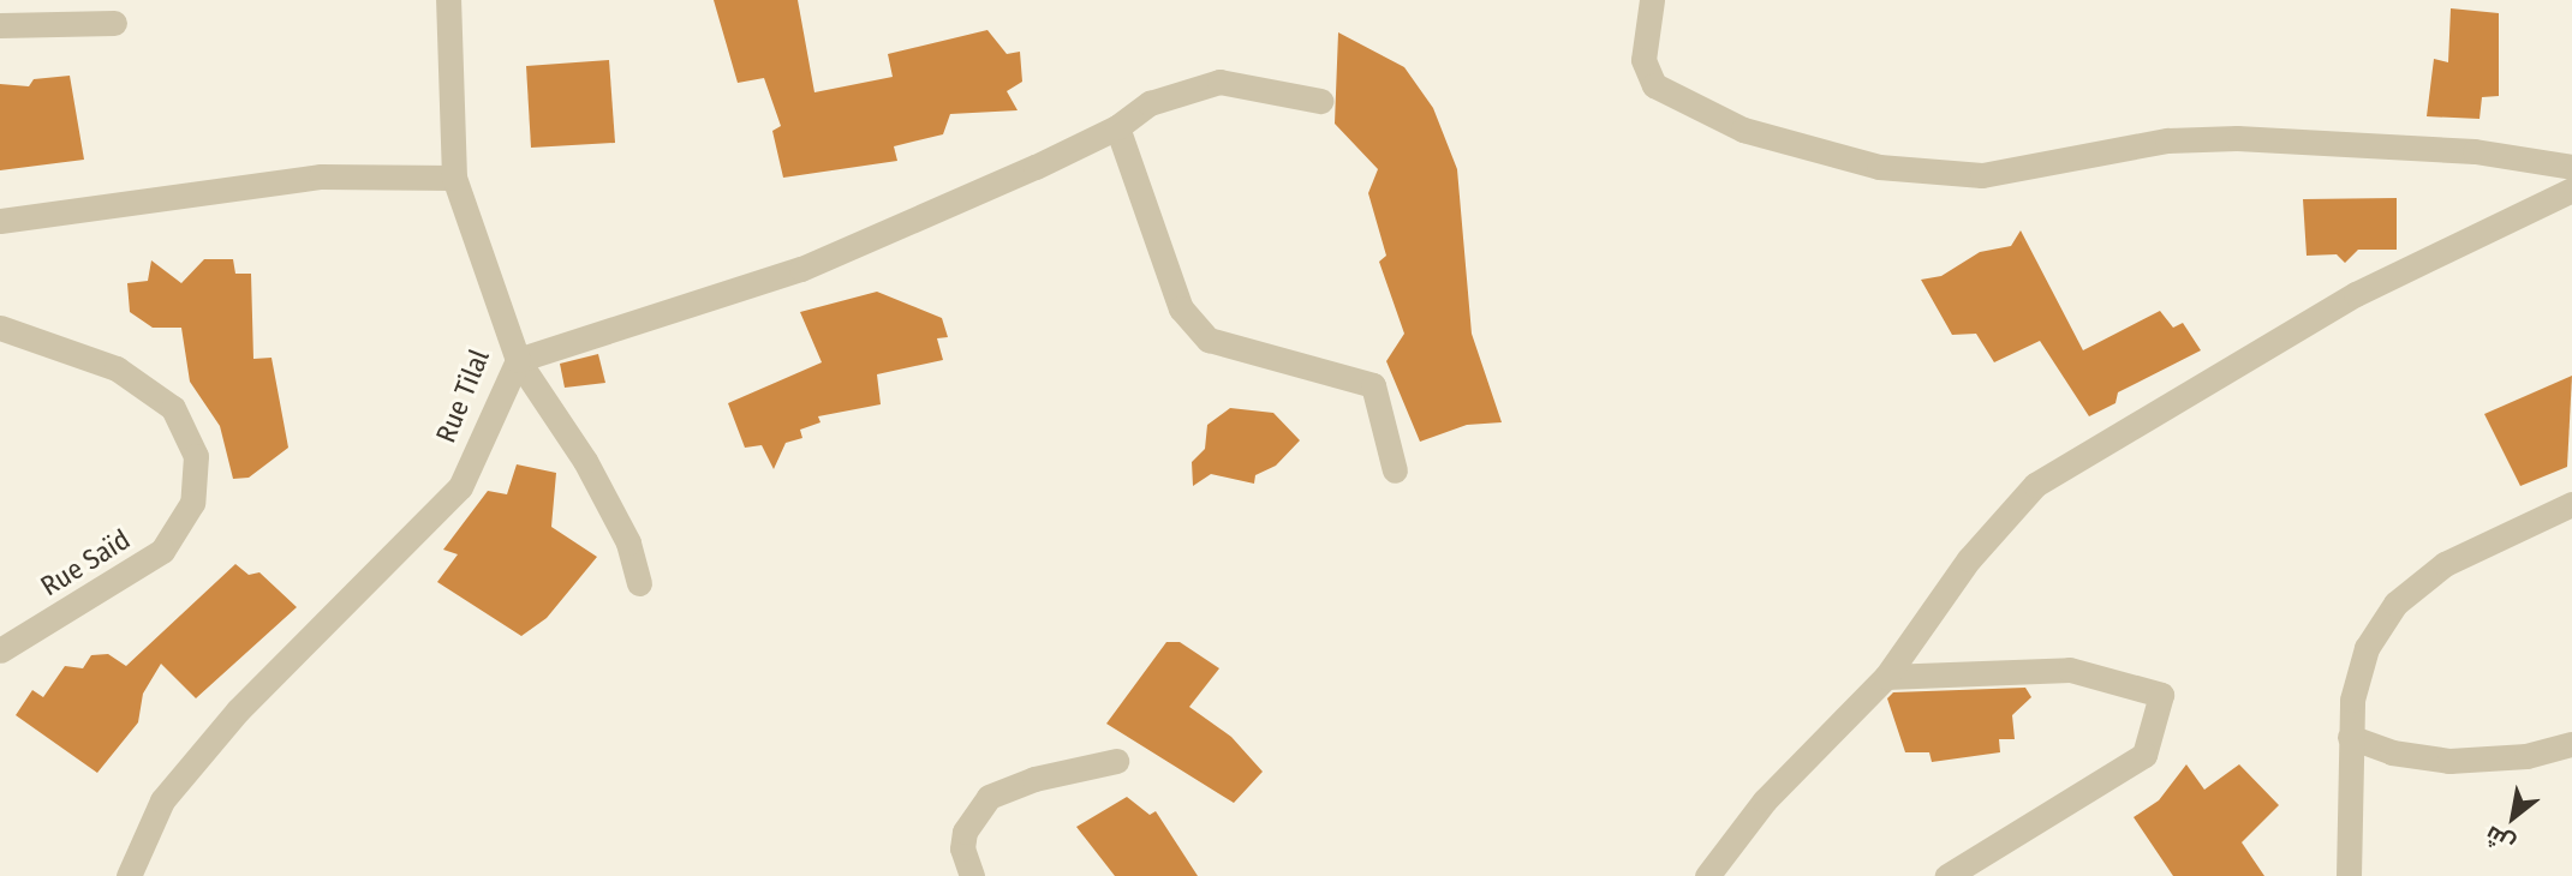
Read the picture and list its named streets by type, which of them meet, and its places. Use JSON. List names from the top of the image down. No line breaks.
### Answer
{"streets":{"street":["Rue Tilal","Rue Saïd"]},"north":"bottom left"}
